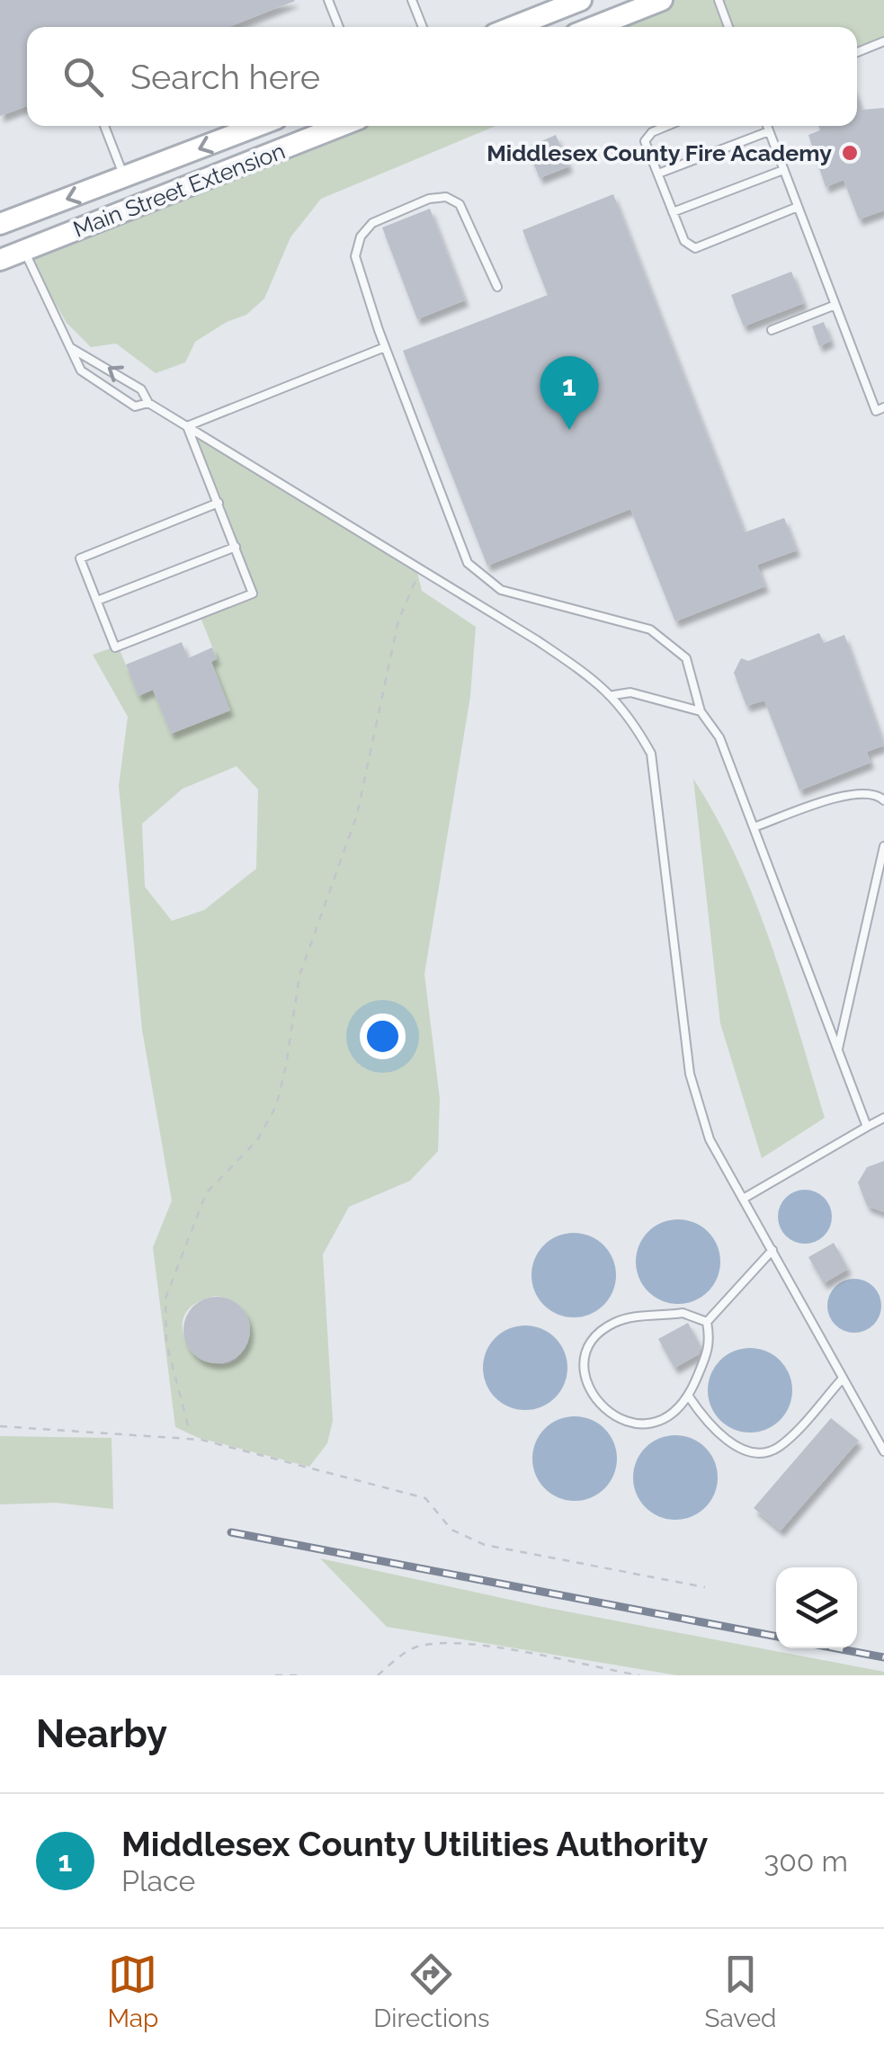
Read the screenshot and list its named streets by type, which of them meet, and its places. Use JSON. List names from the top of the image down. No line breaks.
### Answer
{"streets":{"main road":["Main Street Extension"]},"places":["Middlesex County Fire Academy"],"page":{"search":"Search here","pins":"1","heading":"Nearby","list":[{"mark":"1","name":"Middlesex County Utilities Authority","note":"Place","value":"300 m"}],"nav":["Map","Directions","Saved"]}}
